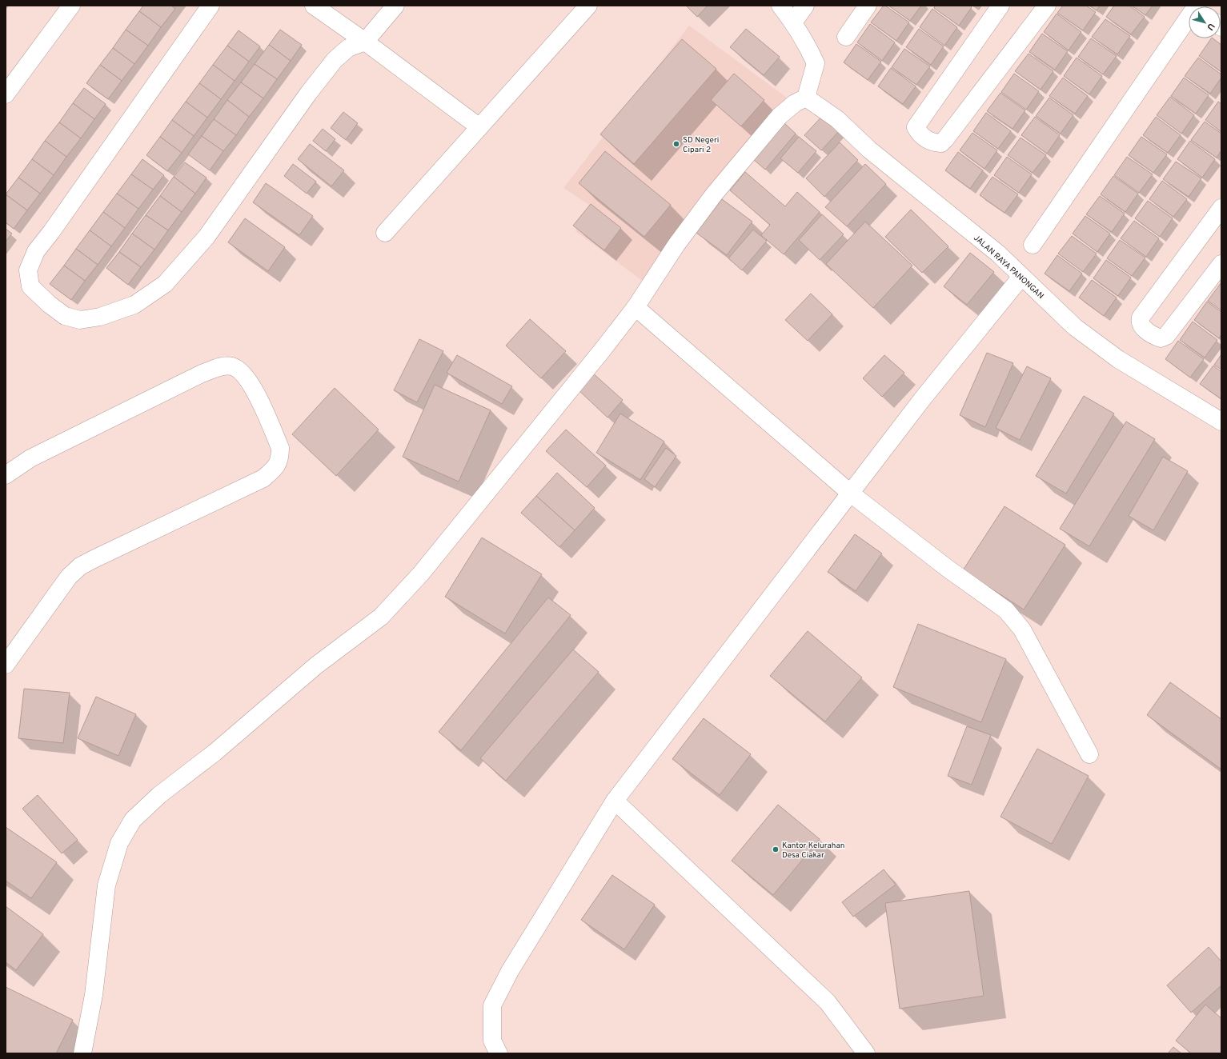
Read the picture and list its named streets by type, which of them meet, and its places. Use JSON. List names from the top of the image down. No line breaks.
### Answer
{"streets":{"street":["JALAN RAYA PANONGAN"]},"places":["SD Negeri Cipari 2","Kantor Kelurahan Desa Ciakar"],"north":"bottom right"}
